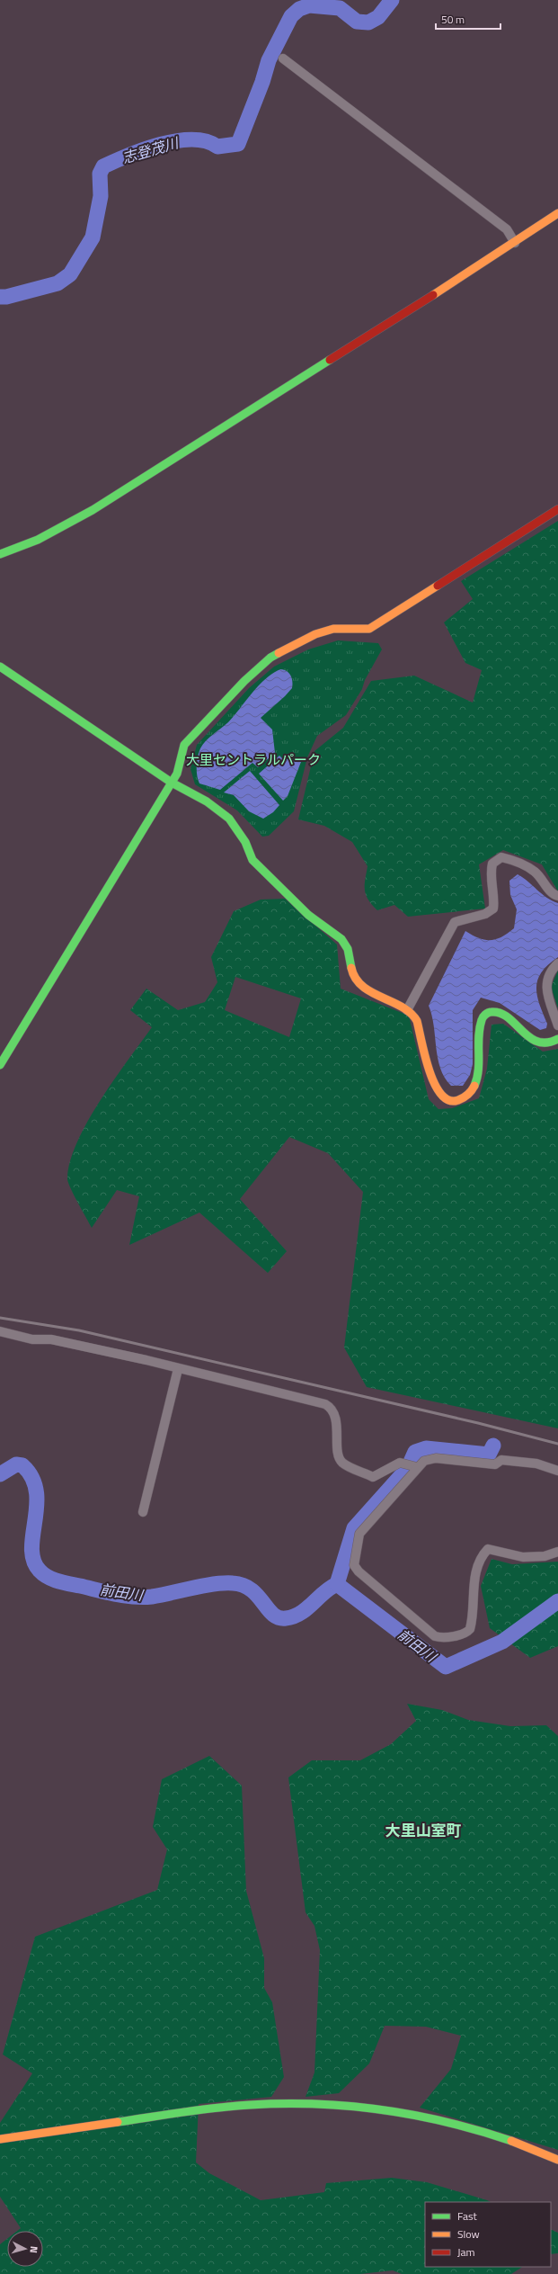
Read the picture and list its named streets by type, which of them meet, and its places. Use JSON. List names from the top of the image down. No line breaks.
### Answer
{"districts":["大里山室町"],"water":["志登茂川","前田川"],"parks":["大里セントラルパーク"],"legend":["Fast","Slow","Jam"],"scale_bar":"50 m","north":"right"}
